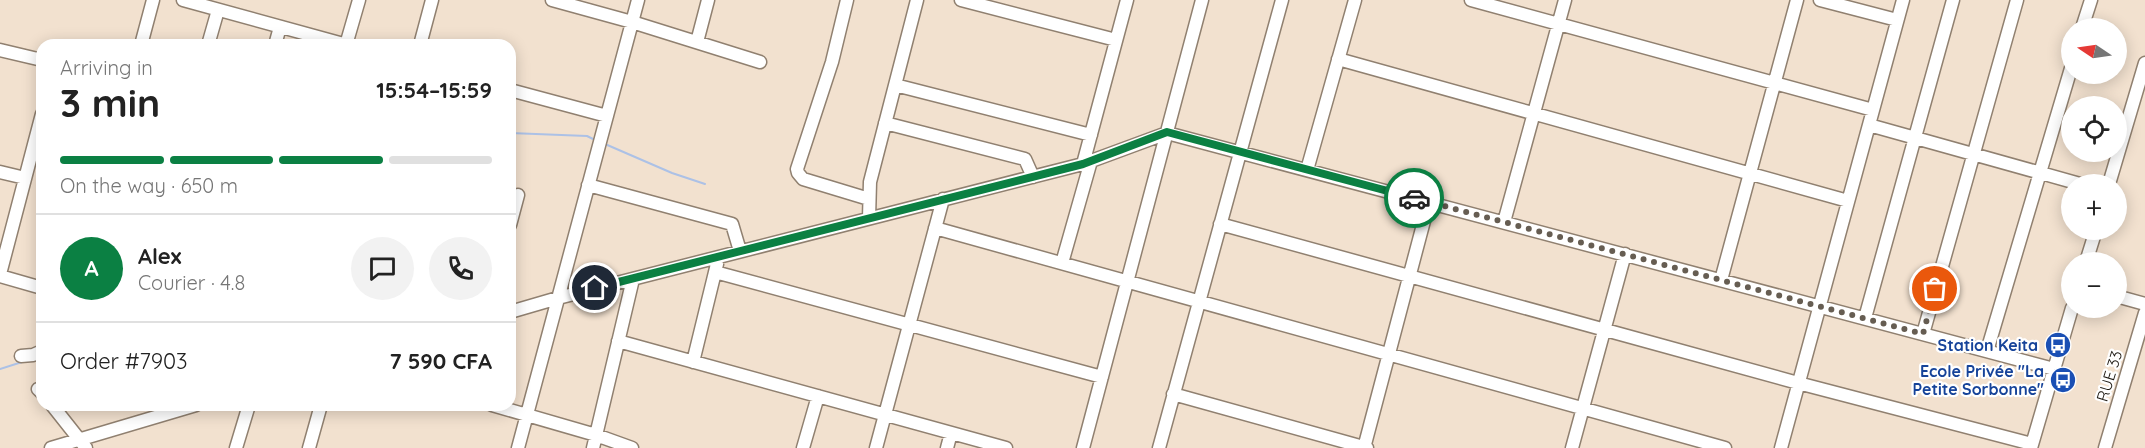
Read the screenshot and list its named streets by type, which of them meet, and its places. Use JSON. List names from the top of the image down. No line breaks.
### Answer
{"streets":{"street":["RUE 33"]},"places":{"bus stop":["Station Keita","Ecole Privée \"La Petite Sorbonne\""]},"north":"left","page":{"map_buttons":["+","−"],"heading":["3 min","Arriving in","15:54–15:59"],"panel":["Alex","Courier · 4.8","Order #7903","7 590 CFA"],"bar":"On the way · 650 m","round":"A"}}
